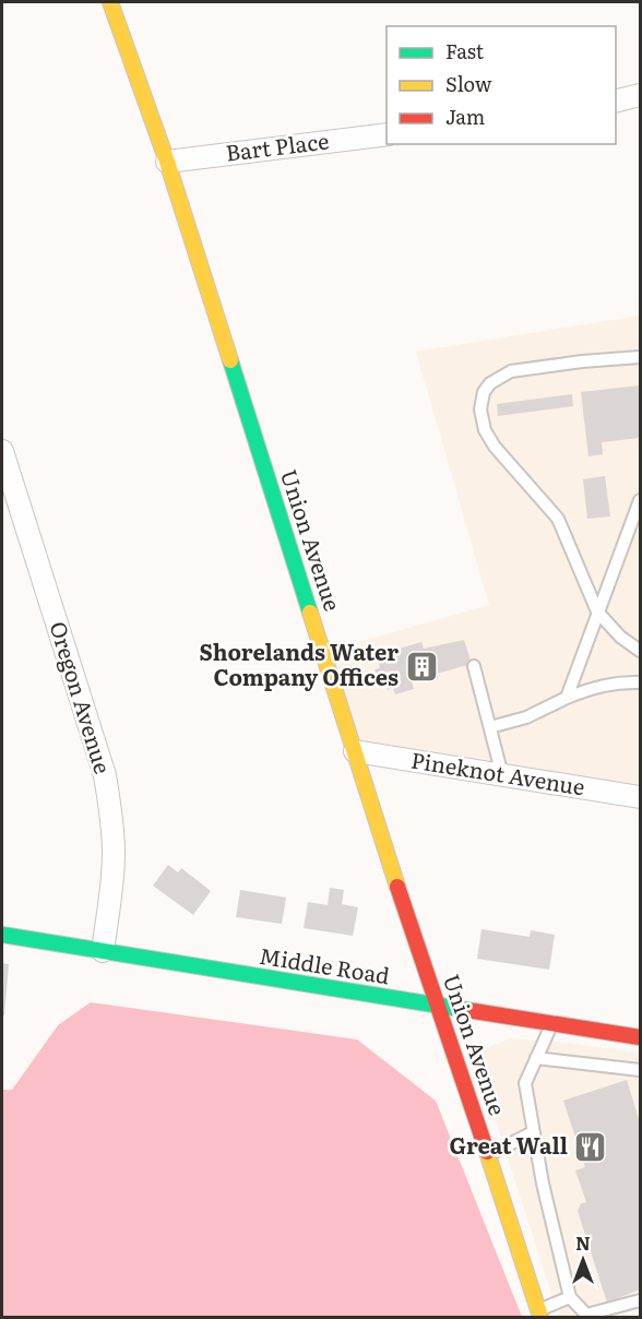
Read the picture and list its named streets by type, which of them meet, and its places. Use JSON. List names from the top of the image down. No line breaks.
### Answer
{"streets":{"street":["Bart Place","Union Avenue","Oregon Avenue","Pineknot Avenue","Middle Road"]},"crossings":[["Bart Place","Union Avenue"],["Union Avenue","Pineknot Avenue"],["Union Avenue","Middle Road"],["Oregon Avenue","Middle Road"]],"places":{"building":["Shorelands Water Company Offices"],"restaurant":["Great Wall"]},"legend":["Fast","Slow","Jam"],"north":"top"}
